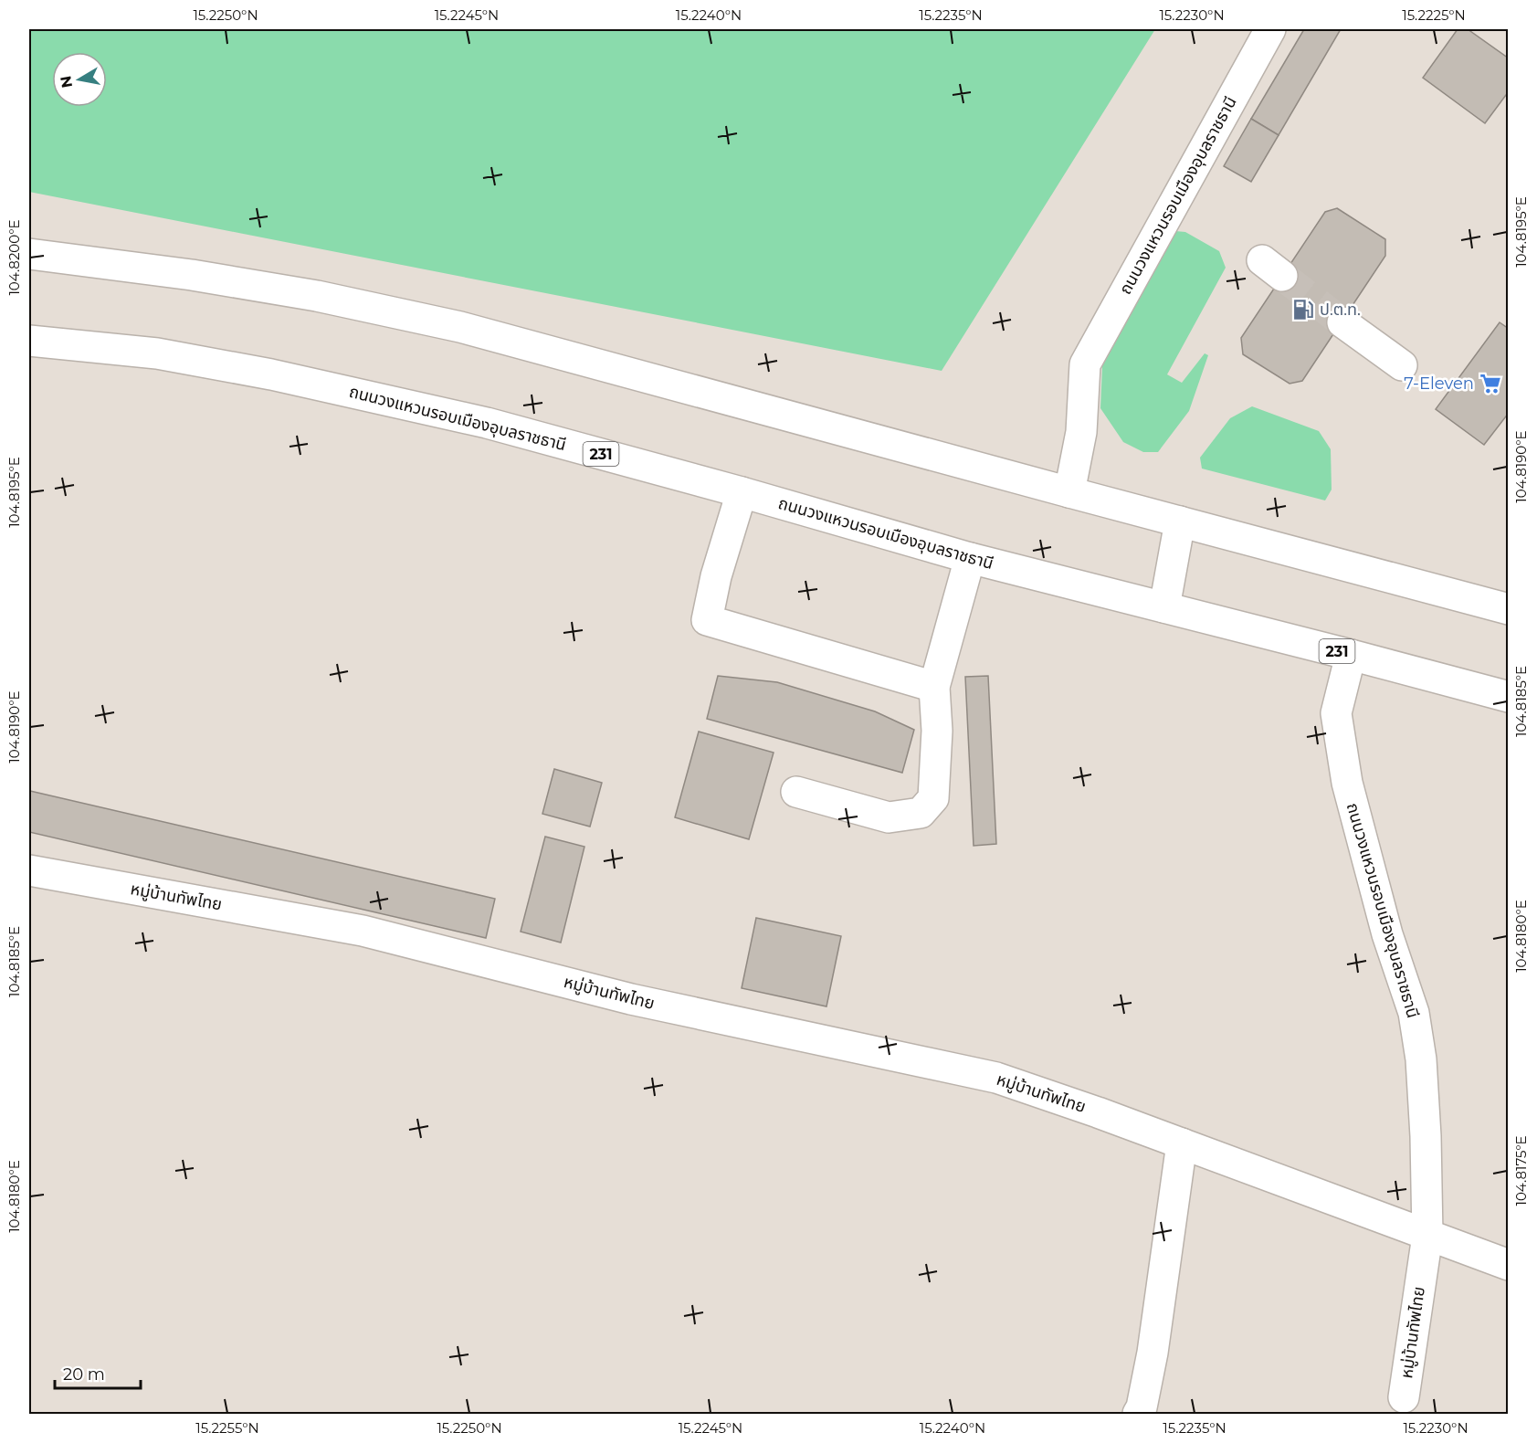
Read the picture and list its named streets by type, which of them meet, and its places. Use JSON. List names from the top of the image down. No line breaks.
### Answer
{"streets":{"main road":["ถนนวงแหวนรอบเมืองอุบลราชธานี","231","หมู่บ้านทัพไทย"]},"crossings":[["ถนนวงแหวนรอบเมืองอุบลราชธานี","หมู่บ้านทัพไทย"]],"places":{"fuel station":["ป.ต.ท."],"supermarket":["7-Eleven"]},"scale_bar":"20 m","north":"left","coordinates":["15.2250°N","15.2245°N","15.2240°N","15.2235°N","15.2230°N","15.2225°N","104.8195°E","104.8200°E","104.8190°E","104.8185°E","104.8180°E","104.8175°E","15.2255°N"]}
